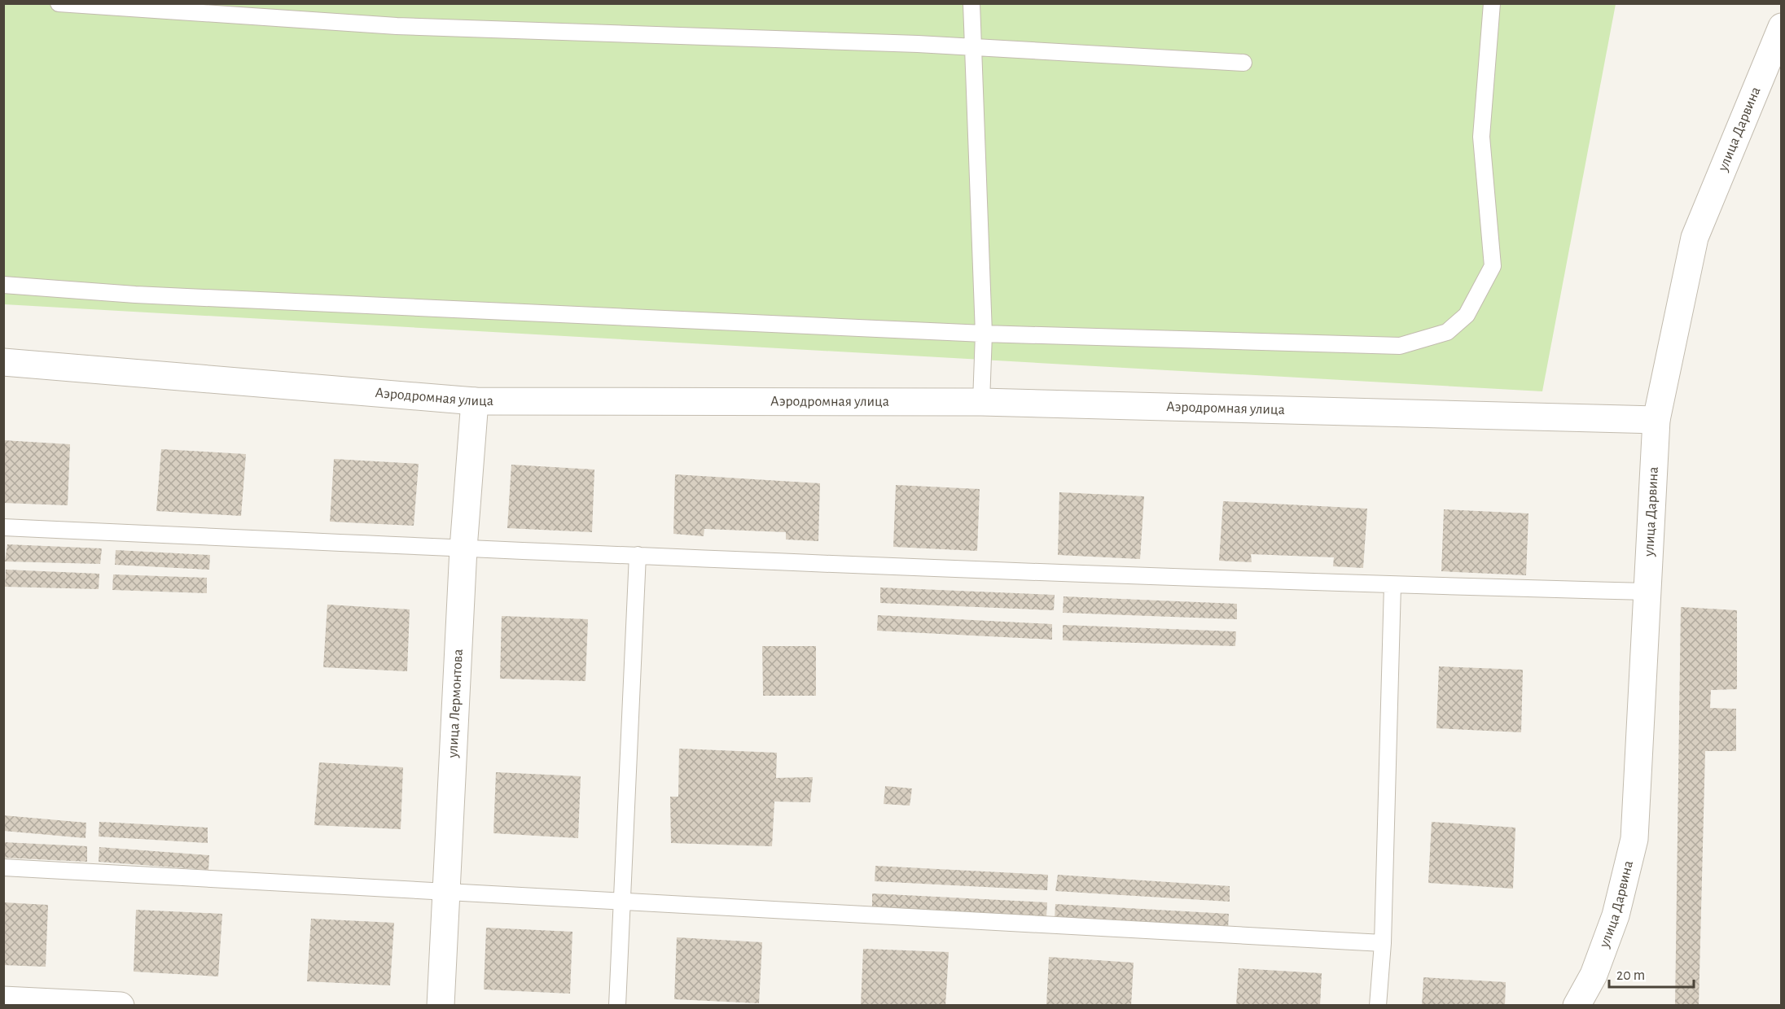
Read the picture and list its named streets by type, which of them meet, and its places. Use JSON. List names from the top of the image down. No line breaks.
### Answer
{"streets":{"street":["улица Дарвина","Аэродромная улица","улица Лермонтова"]},"crossings":[["улица Дарвина","Аэродромная улица"],["Аэродромная улица","улица Лермонтова"]],"scale_bar":"20 m"}
